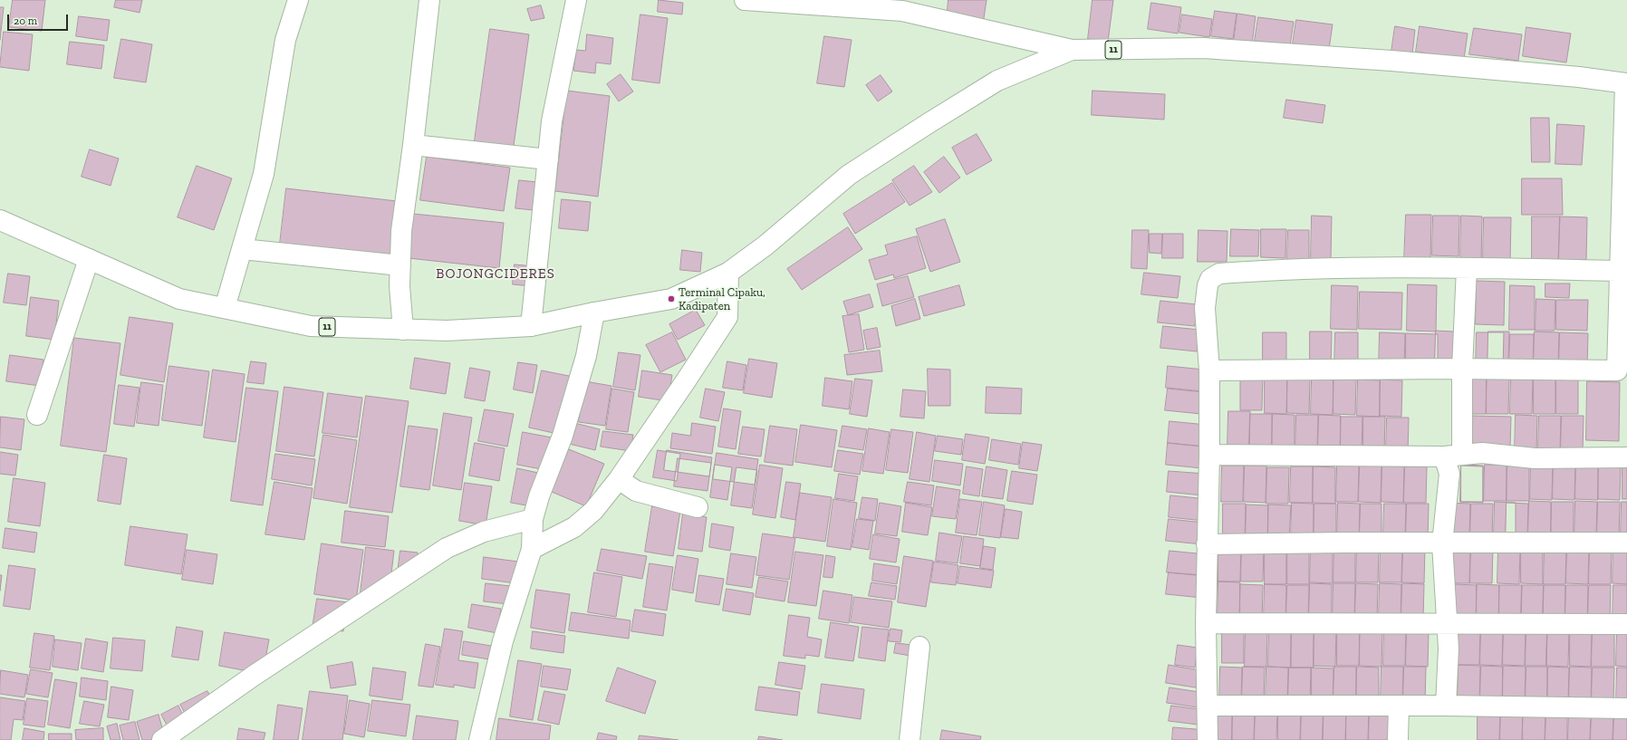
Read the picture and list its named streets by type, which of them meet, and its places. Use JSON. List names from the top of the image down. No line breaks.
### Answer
{"streets":{"main road":["11"]},"districts":["BOJONGCIDERES"],"places":["Terminal Cipaku, Kadipaten"],"scale_bar":"20 m"}
